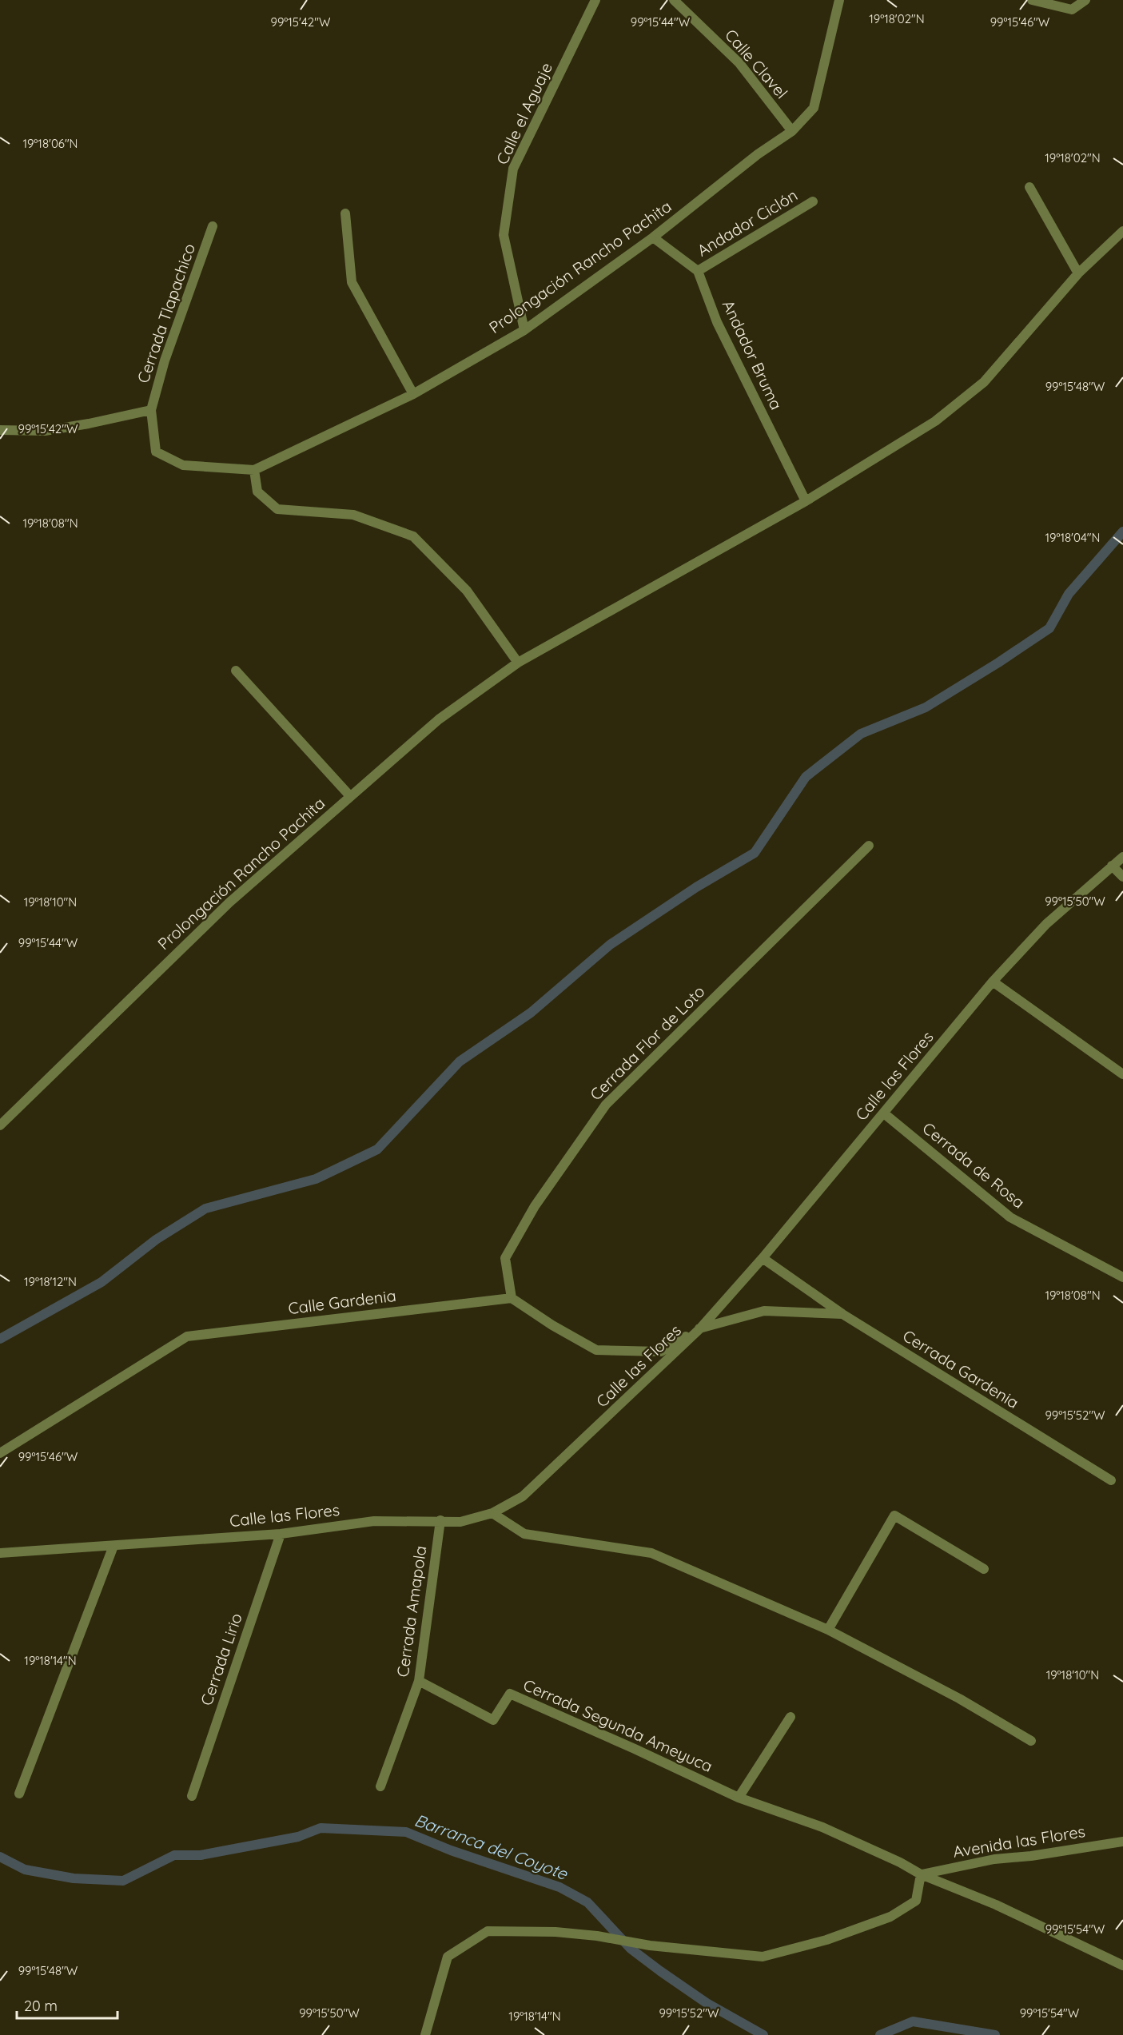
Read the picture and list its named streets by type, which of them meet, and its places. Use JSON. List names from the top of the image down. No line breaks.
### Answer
{"streets":{"street":["Calle Clavel","Calle el Aguaje","Andador Ciclón","Prolongación Rancho Pachita","Cerrada Tlapachico","Andador Bruma","Cerrada Flor de Loto","Calle las Flores","Cerrada de Rosa","Calle Gardenia","Cerrada Gardenia","Cerrada Amapola","Cerrada Lirio","Cerrada Segunda Ameyuca","Avenida las Flores"]},"crossings":[["Calle Clavel","Prolongación Rancho Pachita"],["Calle el Aguaje","Prolongación Rancho Pachita"],["Andador Ciclón","Andador Bruma"],["Prolongación Rancho Pachita","Andador Bruma"],["Cerrada Flor de Loto","Calle Gardenia"],["Calle las Flores","Cerrada de Rosa"],["Calle las Flores","Cerrada Gardenia"],["Calle las Flores","Cerrada Amapola"],["Calle las Flores","Cerrada Lirio"],["Cerrada Amapola","Cerrada Segunda Ameyuca"],["Cerrada Segunda Ameyuca","Avenida las Flores"]],"water":["Barranca del Coyote"],"scale_bar":"20 m","coordinates":["19°18'02\"N","99°15'42\"W","99°15'44\"W","99°15'46\"W","19°18'06\"N","99°15'48\"W","19°18'08\"N","19°18'04\"N","99°15'50\"W","19°18'10\"N","19°18'12\"N","99°15'52\"W","19°18'14\"N","99°15'54\"W"]}
